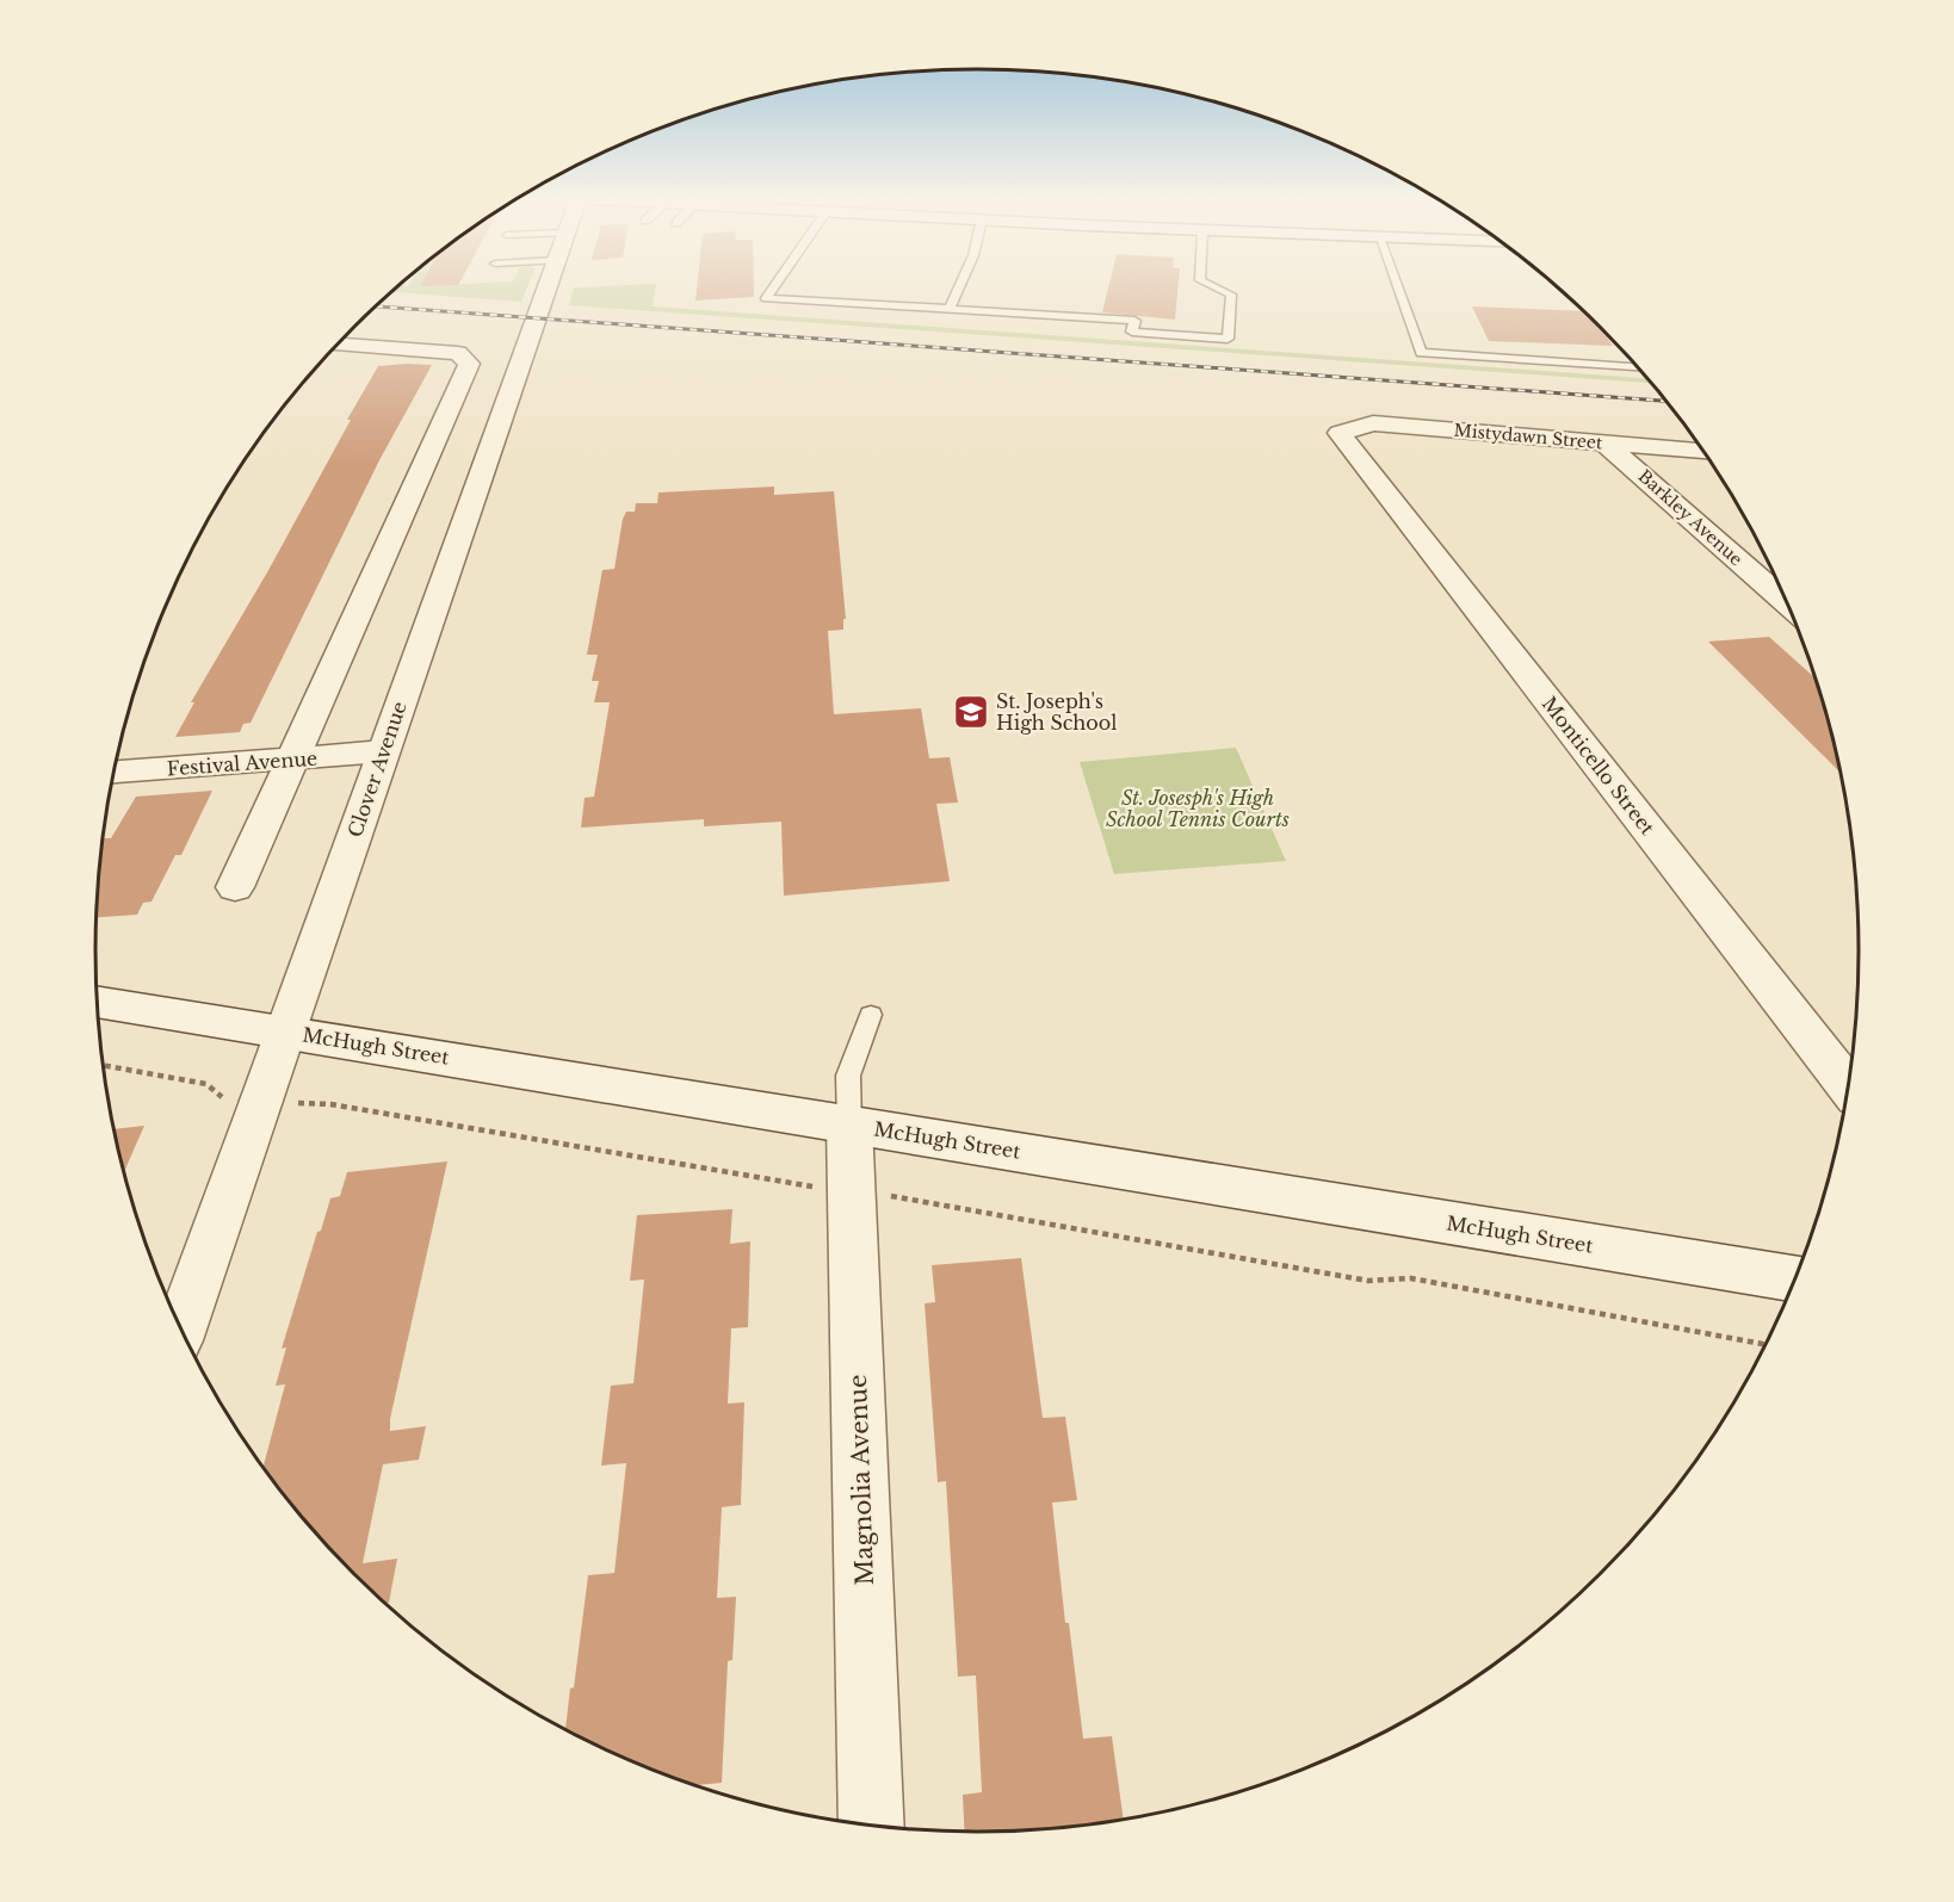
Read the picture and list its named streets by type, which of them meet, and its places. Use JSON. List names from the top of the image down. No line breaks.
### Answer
{"streets":{"street":["Mistydawn Street","Barkley Avenue","Festival Avenue","Monticello Street","Clover Avenue","McHugh Street","Magnolia Avenue"]},"crossings":[["Mistydawn Street","Barkley Avenue"],["Mistydawn Street","Monticello Street"],["Festival Avenue","Clover Avenue"],["Clover Avenue","McHugh Street"],["McHugh Street","Magnolia Avenue"]],"parks":["St. Josesph's High School Tennis Courts"],"places":{"school or university":["St. Joseph's High School"]}}
